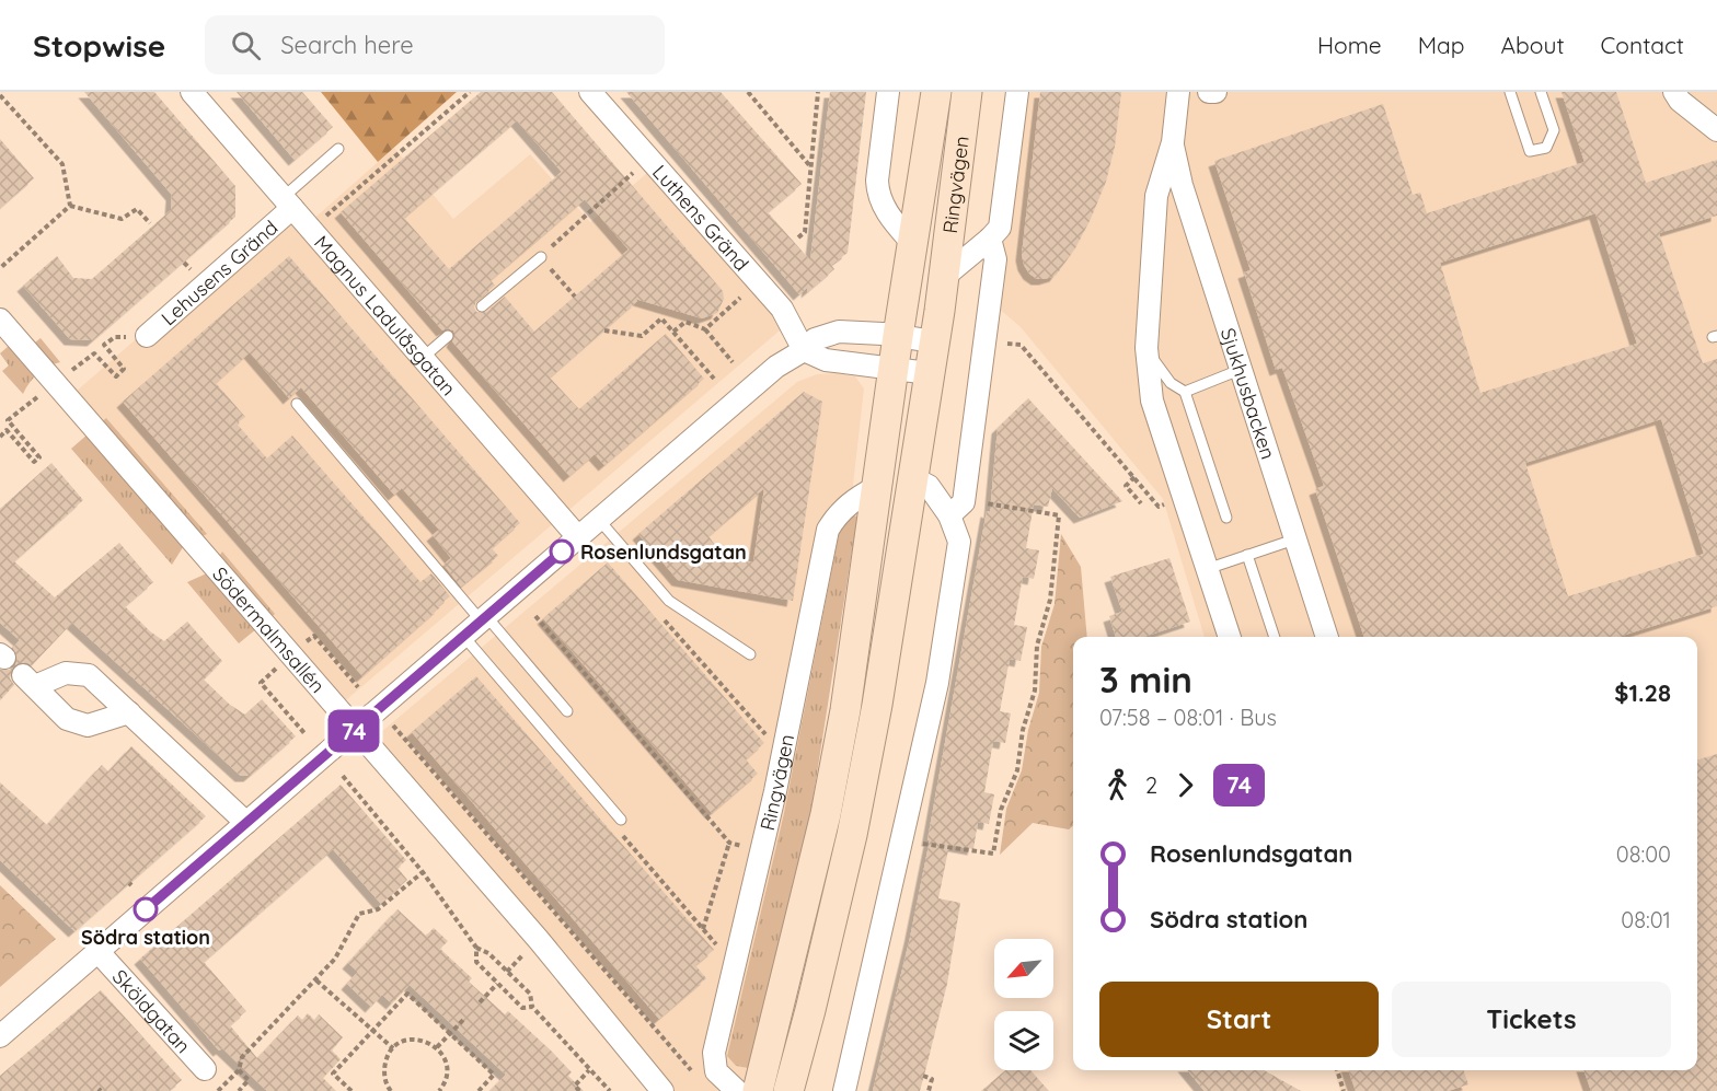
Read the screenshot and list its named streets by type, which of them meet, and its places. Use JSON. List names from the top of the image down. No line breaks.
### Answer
{"streets":{"main road":["Ringvägen"],"street":["Luthens Gränd","Lehusens Gränd","Magnus Ladulåsgatan","Sjukhusbacken","Södermalmsallén","Sköldgatan"]},"crossings":[["Lehusens Gränd","Magnus Ladulåsgatan"]],"places":["Rosenlundsgatan","Södra station"],"lines":["bus line 74"],"north":"bottom left","page":{"header":"Stopwise","search":"Search here","nav":["Home","Map","About","Contact"],"on_map":"74","heading":["3 min","07:58 – 08:01 · Bus","$1.28"],"legs":["2","74"],"list":[{"name":"Rosenlundsgatan","value":"08:00"},{"name":"Södra station","value":"08:01"}],"buttons":["Start","Tickets"]}}
